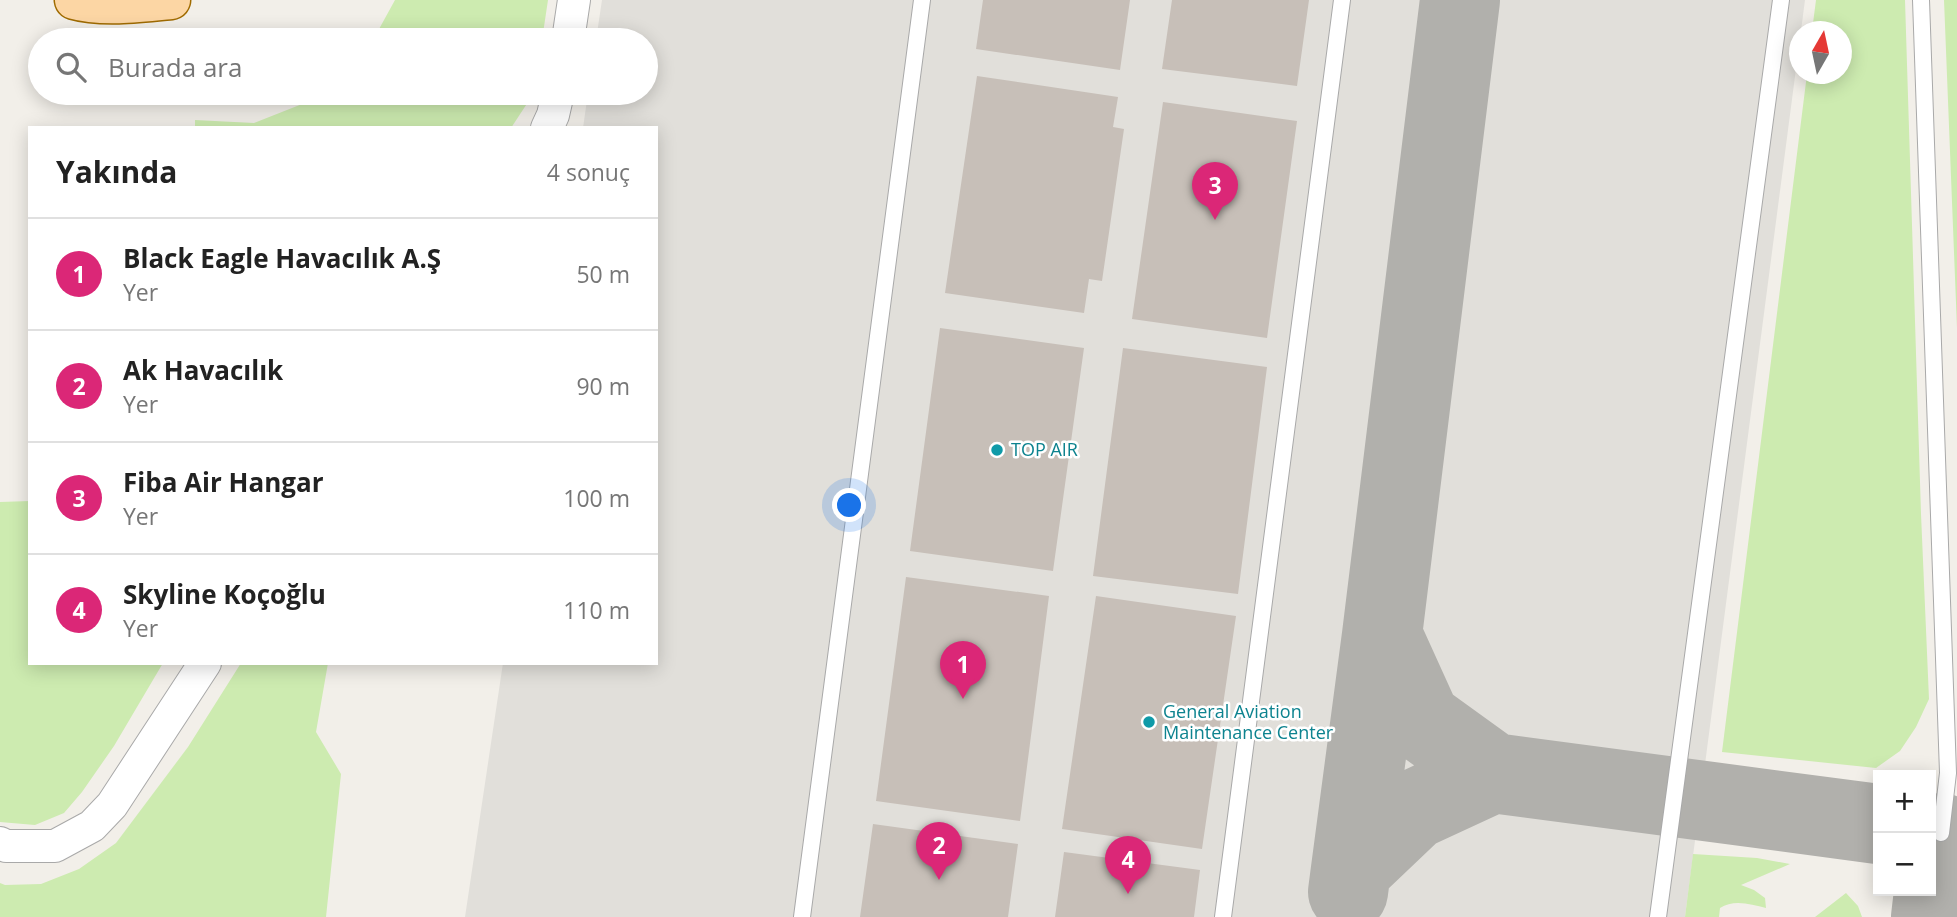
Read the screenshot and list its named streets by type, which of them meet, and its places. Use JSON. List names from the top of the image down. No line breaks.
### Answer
{"places":["TOP AIR","General Aviation Maintenance Center"],"north":"top","page":{"search":"Burada ara","heading":["Yakında","4 sonuç"],"pins":["3","1","2","4"],"list":[{"mark":"1","name":"Black Eagle Havacılık A.Ş","note":"Yer","value":"50 m"},{"mark":"2","name":"Ak Havacılık","note":"Yer","value":"90 m"},{"mark":"3","name":"Fiba Air Hangar","note":"Yer","value":"100 m"},{"mark":"4","name":"Skyline Koçoğlu","note":"Yer","value":"110 m"}],"map_buttons":["+","−"]}}
